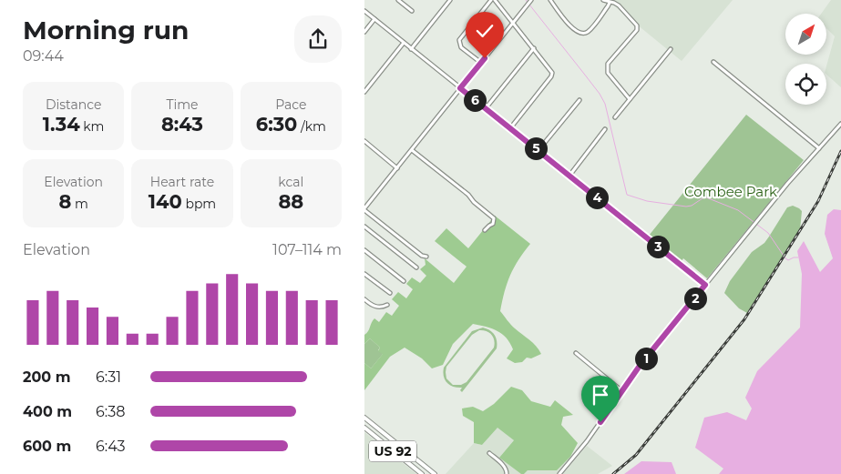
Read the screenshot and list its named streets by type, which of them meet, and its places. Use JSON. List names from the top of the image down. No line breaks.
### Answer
{"streets":{"main road":["US 92"]},"parks":["Combee Park"],"north":"top right","page":{"heading":["Morning run","09:44"],"stats":[["Distance","1.34 km"],["Time","8:43"],["Pace","6:30 /km"],["Elevation","8 m"],["Heart rate","140 bpm"],["kcal","88"]],"pins":["6","5","4","3","2","1"],"chart":["Elevation","107–114 m"],"list":[{"name":"200 m","note":"6:31"},{"name":"400 m","note":"6:38"},{"name":"600 m","note":"6:43"}]}}
